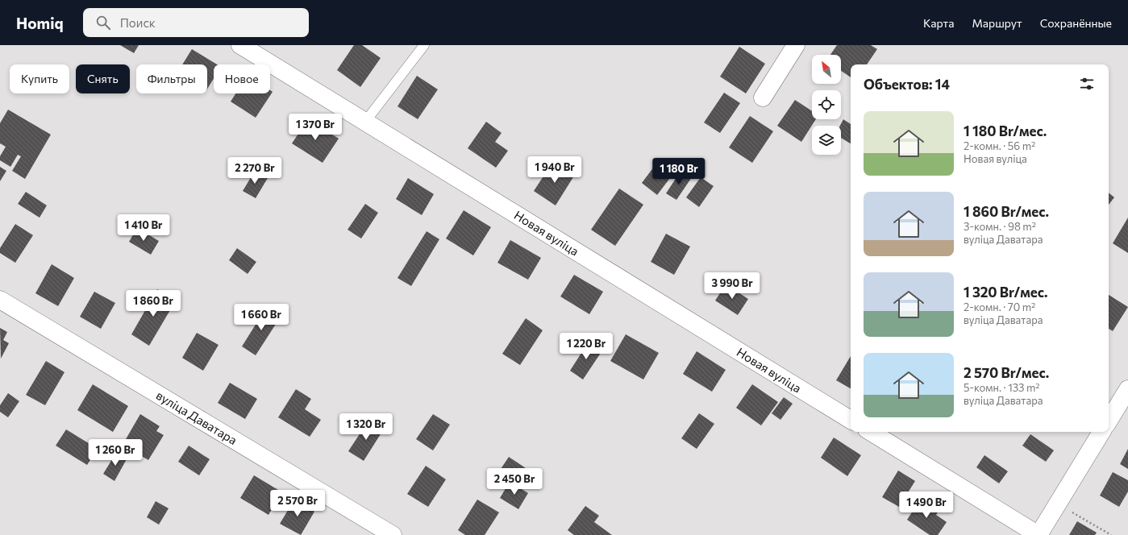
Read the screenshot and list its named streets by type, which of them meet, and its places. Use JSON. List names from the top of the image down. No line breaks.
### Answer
{"streets":{"street":["Новая вуліца","вуліца Даватара"]},"north":"top left","page":{"header":"Homiq","search":"Поиск","nav":["Карта","Маршрут","Сохранённые"],"chip":["Купить","Снять","Фильтры","Новое"],"heading":"Объектов: 14","list":[{"name":"1 180 Br/мес.","note":"2-комн. · 56 m² · Новая вуліца"},{"name":"1 860 Br/мес.","note":"3-комн. · 98 m² · вуліца Даватара"},{"name":"1 320 Br/мес.","note":"2-комн. · 70 m² · вуліца Даватара"},{"name":"2 570 Br/мес.","note":"5-комн. · 133 m² · вуліца Даватара"}],"price":["1 370 Br","1 940 Br","2 270 Br","1 180 Br","1 410 Br","3 990 Br","1 860 Br","1 660 Br","1 220 Br","1 320 Br","1 260 Br","2 450 Br","2 570 Br","1 490 Br"]}}
